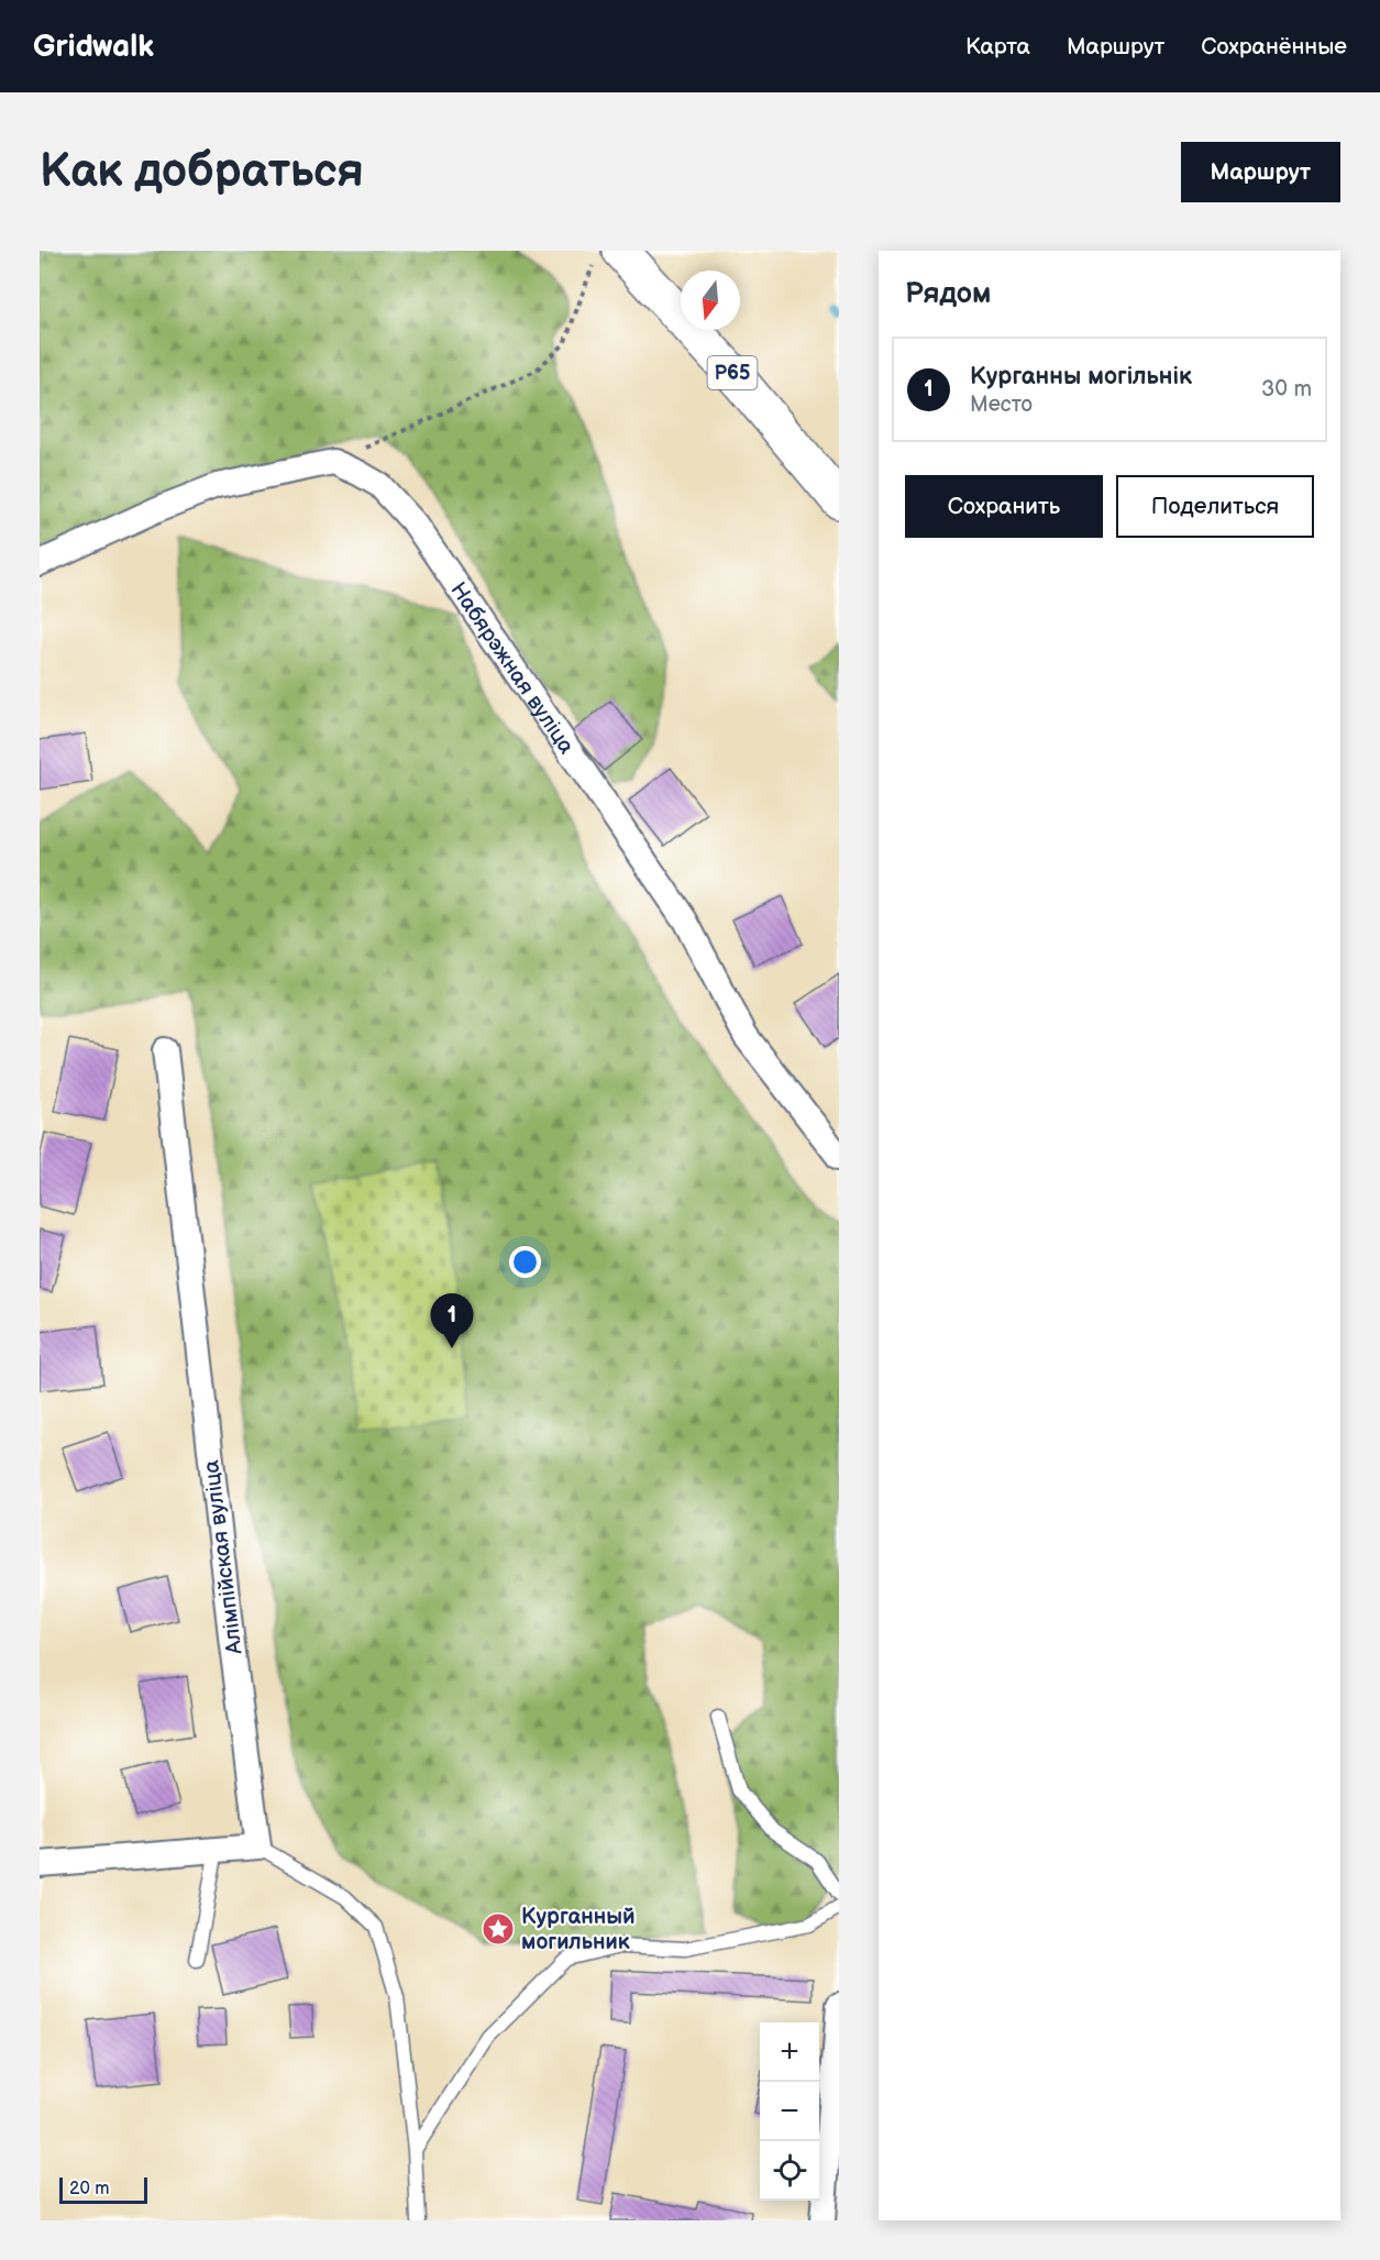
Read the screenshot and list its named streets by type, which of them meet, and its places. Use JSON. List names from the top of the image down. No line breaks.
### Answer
{"streets":{"main road":["Р65"],"street":["Набярэжная вуліца","Алімпійская вуліца"]},"places":{"place":["Курганный могильник"]},"scale_bar":"20 m","north":"bottom","page":{"header":"Gridwalk","nav":["Карта","Маршрут","Сохранённые"],"buttons":["Маршрут",["Сохранить","Поделиться"]],"title":"Как добраться","heading":"Рядом","list":[{"mark":"1","name":"Курганны могільнік","note":"Место","value":"30 m"}],"pins":"1","map_buttons":["+","−"],"scale":"20 m"}}
